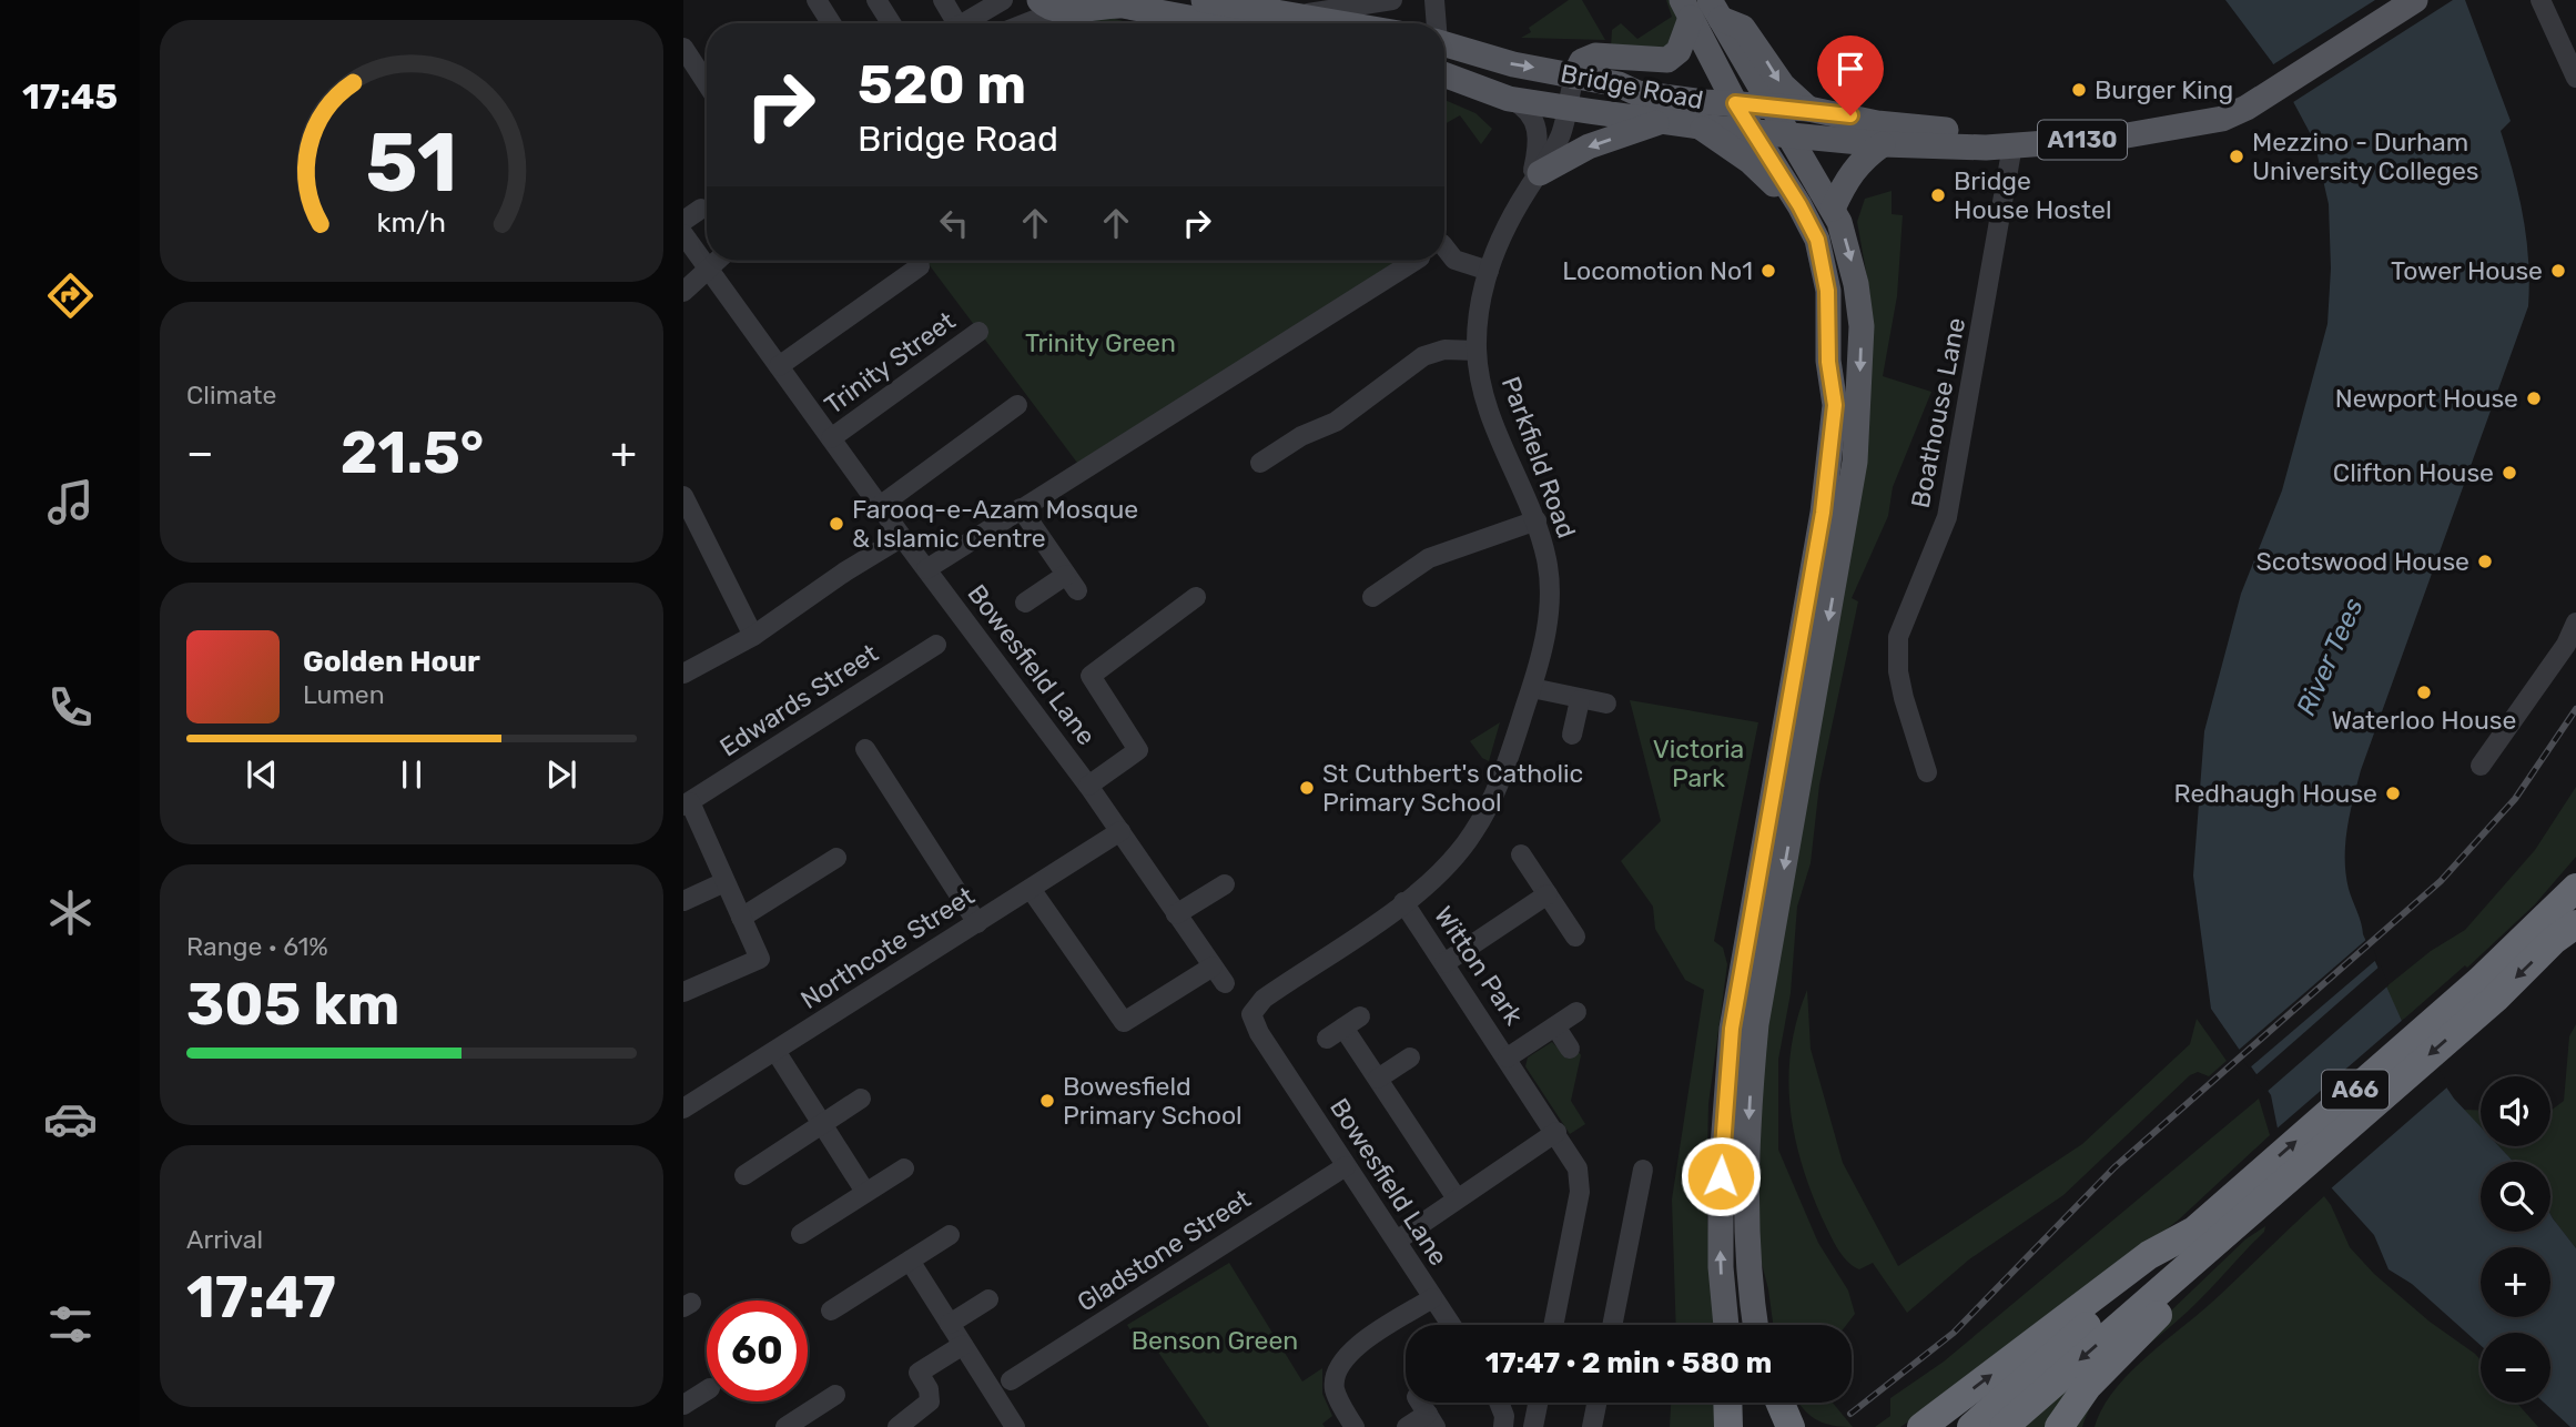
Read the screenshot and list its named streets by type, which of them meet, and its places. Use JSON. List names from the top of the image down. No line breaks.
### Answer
{"streets":{"highway":["A66"],"main road":["Bridge Road","A1130"],"street":["Trinity Street","Boathouse Lane","Parkfield Road","Bowesfield Lane","Edwards Street","Northcote Street","Witton Park","Gladstone Street"]},"crossings":[["Bridge Road","Boathouse Lane"],["Bridge Road","Parkfield Road"],["Trinity Street","Bowesfield Lane"],["Parkfield Road","Bowesfield Lane"],["Parkfield Road","Witton Park"],["Bowesfield Lane","Northcote Street"],["Bowesfield Lane","Gladstone Street"]],"water":["River Tees"],"parks":["Trinity Green","Victoria Park","Benson Green"],"places":["Burger King","Mezzino - Durham University Colleges","Bridge House Hostel","Locomotion No1","Tower House","Newport House","Clifton House","Farooq-e-Azam Mosque & Islamic Centre","Scotswood House","Waterloo House","St Cuthbert's Catholic Primary School","Redhaugh House","Bowesfield Primary School"],"page":{"tabs":"17:45","turn":["520 m","Bridge Road"],"tile":["Climate",["Range · 61%","305 km"],["Arrival","17:47"]],"heat":["−","21.5°","+"],"song":["Golden Hour","Lumen"],"map_buttons":["+","−"],"limit":"60","trip":"17:47 · 2 min · 580 m","gauge":["51","km/h"]}}
